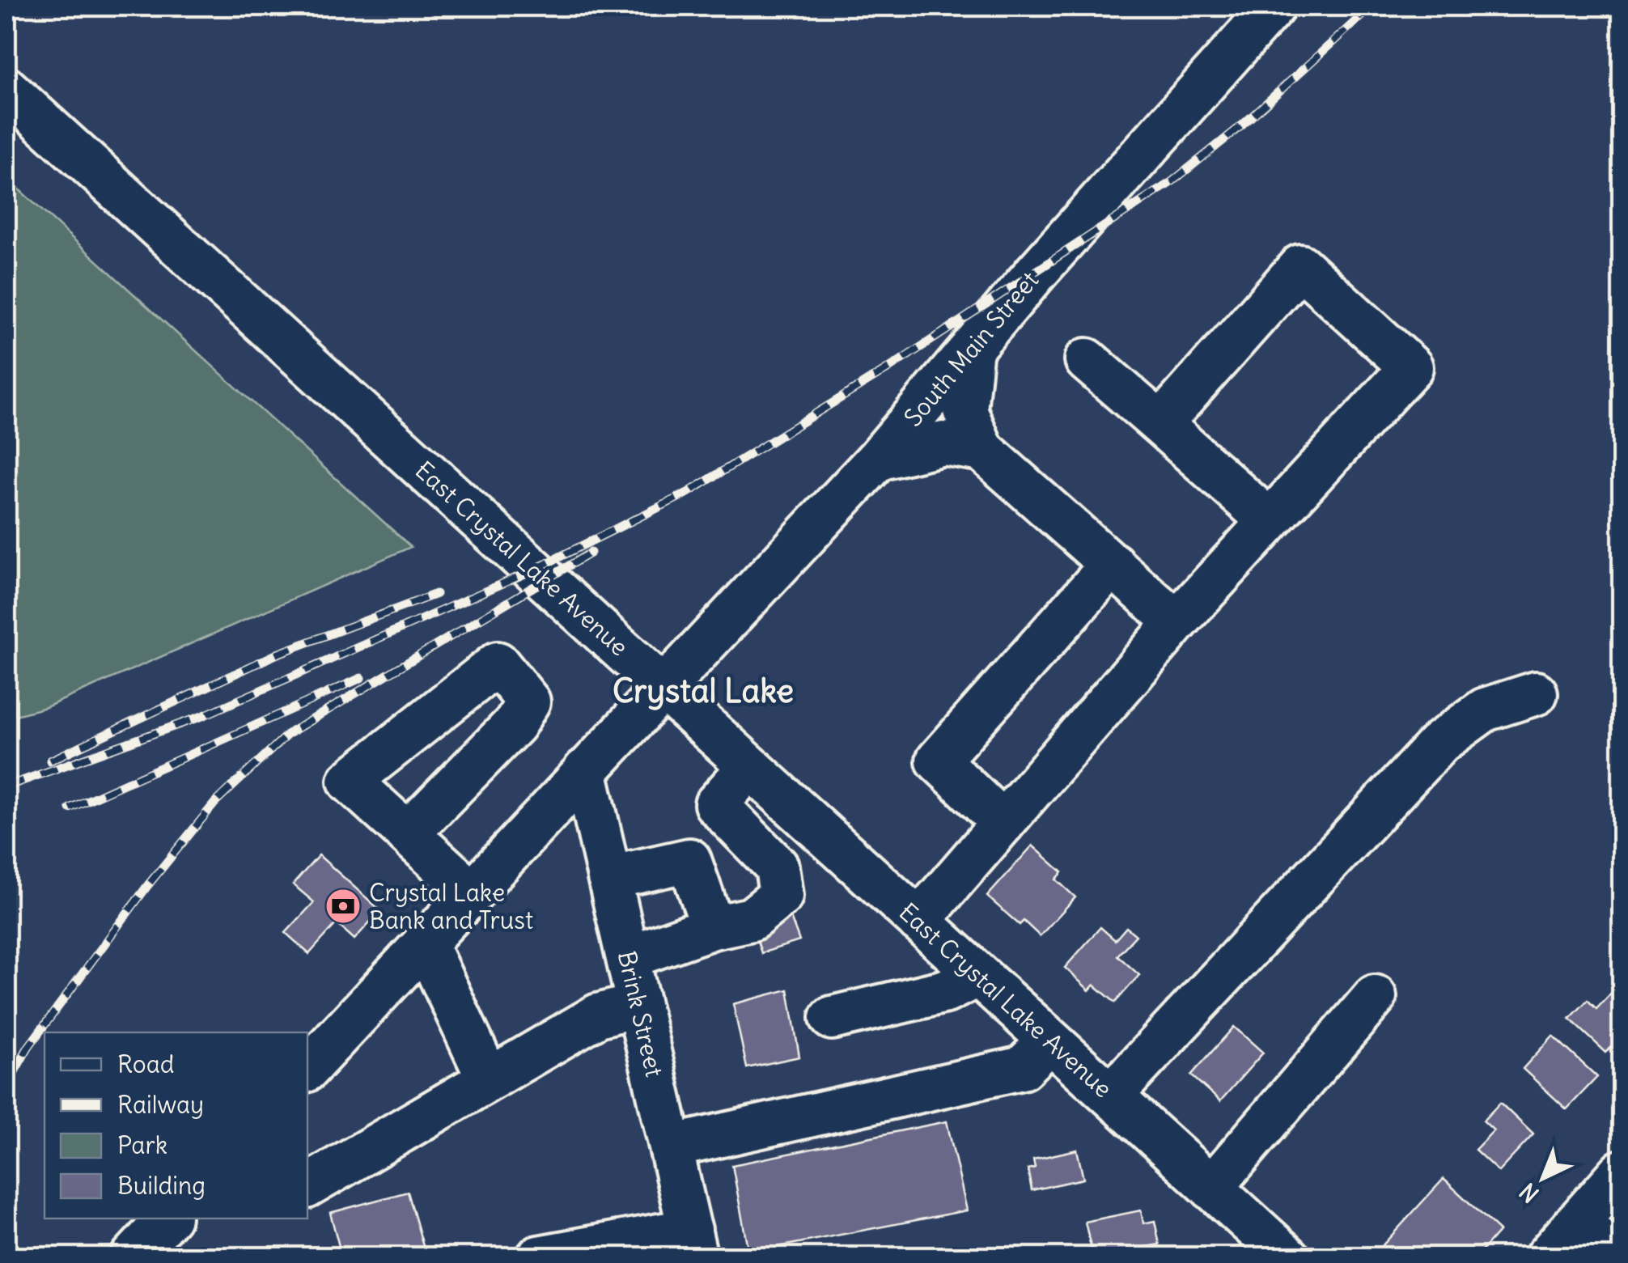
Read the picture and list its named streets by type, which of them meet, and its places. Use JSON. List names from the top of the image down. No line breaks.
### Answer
{"streets":{"street":["South Main Street","East Crystal Lake Avenue","Brink Street"]},"crossings":[["South Main Street","East Crystal Lake Avenue"],["South Main Street","Brink Street"]],"districts":["Crystal Lake"],"places":{"bank":["Crystal Lake Bank and Trust"]},"legend":["Road","Railway","Park","Building"],"north":"bottom left"}
